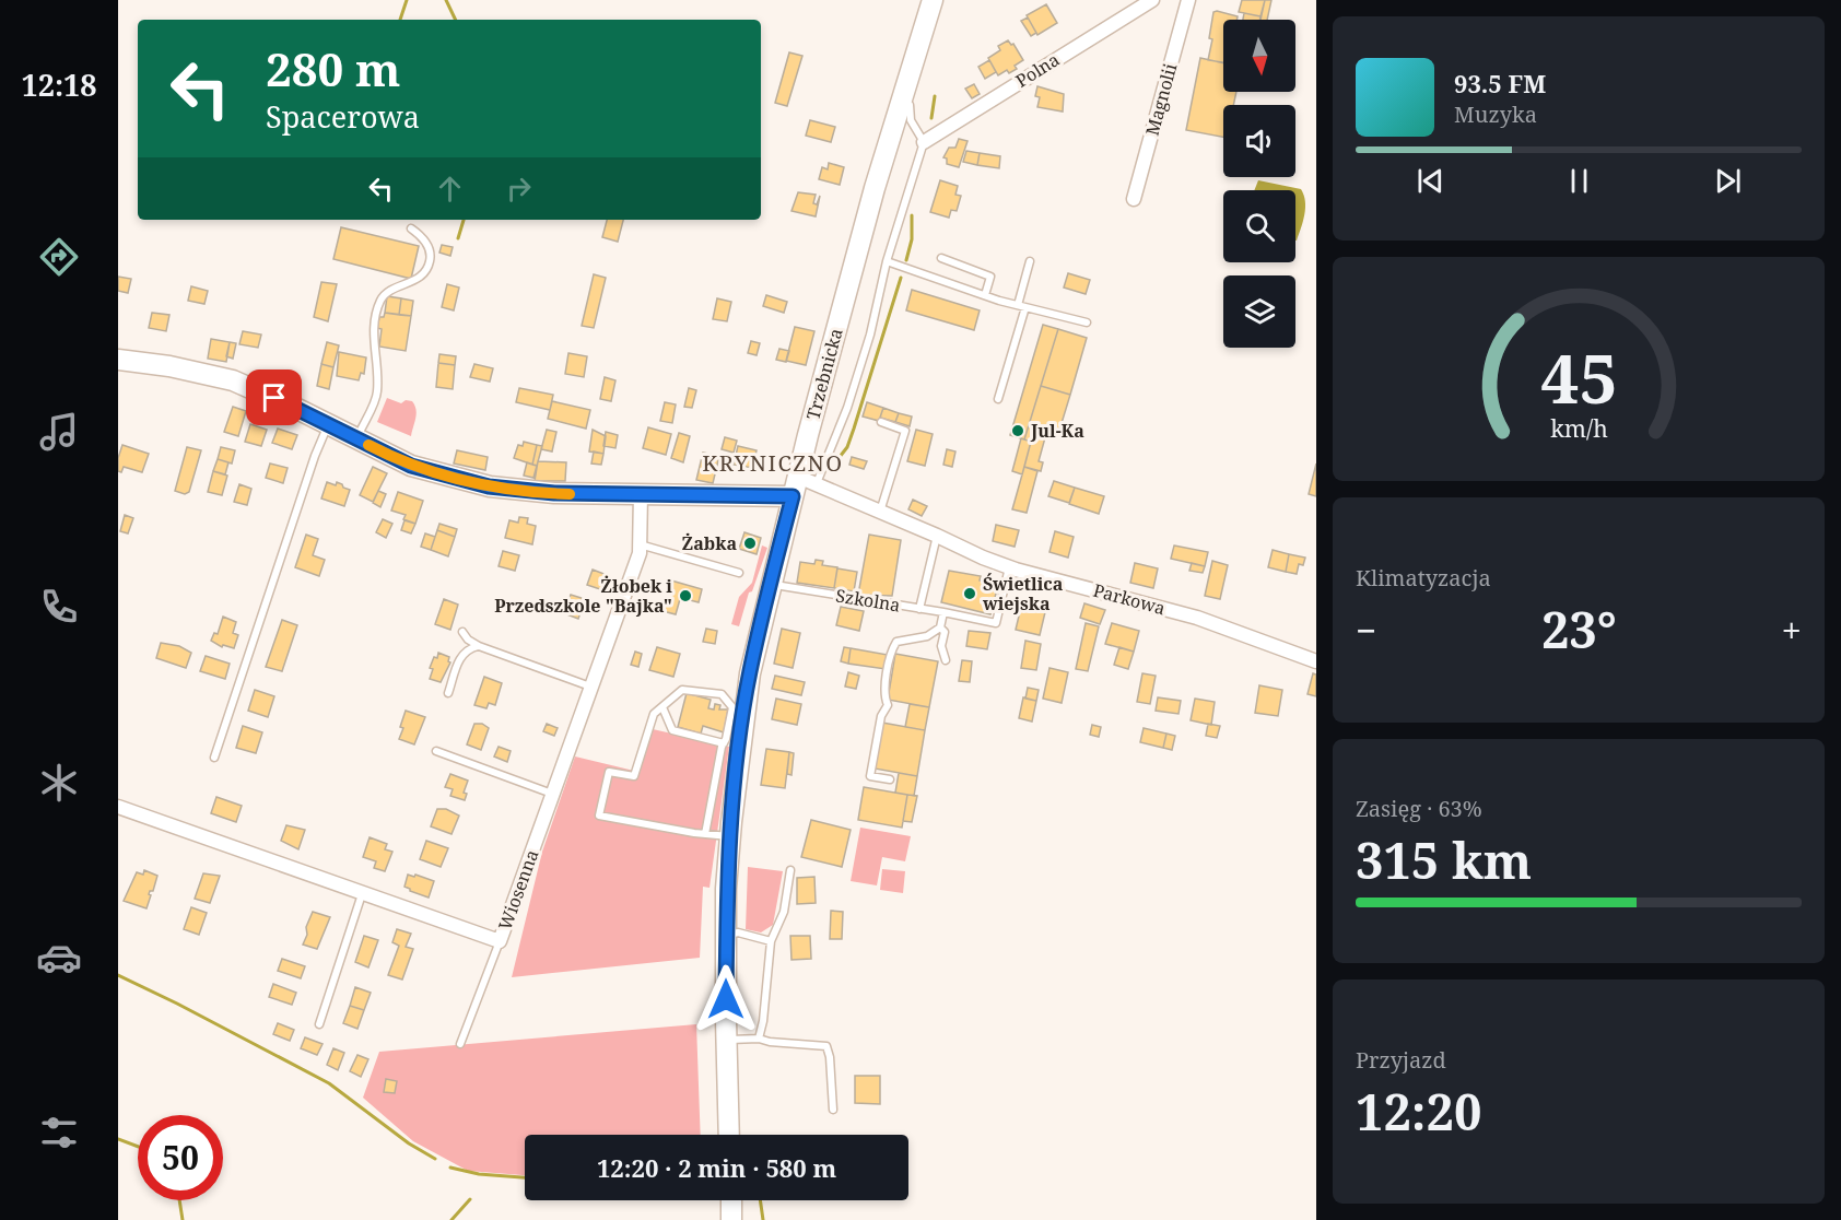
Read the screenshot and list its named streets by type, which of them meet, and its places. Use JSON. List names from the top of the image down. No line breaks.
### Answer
{"streets":{"main road":["Trzebnicka"],"street":["Polna","Magnolii","Parkowa","Wiosenna"],"lane":["Szkolna"]},"crossings":[["Trzebnicka","Parkowa"],["Parkowa","Szkolna"]],"districts":["KRYNICZNO"],"places":["Jul-Ka","Żabka","Świetlica wiejska","Żłobek i Przedszkole \"Bajka\""],"north":"bottom","page":{"tabs":"12:18","turn":["280 m","Spacerowa"],"song":["93.5 FM","Muzyka"],"tile":["Klimatyzacja",["Zasięg · 63%","315 km"],["Przyjazd","12:20"]],"heat":["−","23°","+"],"limit":"50","trip":"12:20 · 2 min · 580 m","gauge":["45","km/h"]}}
